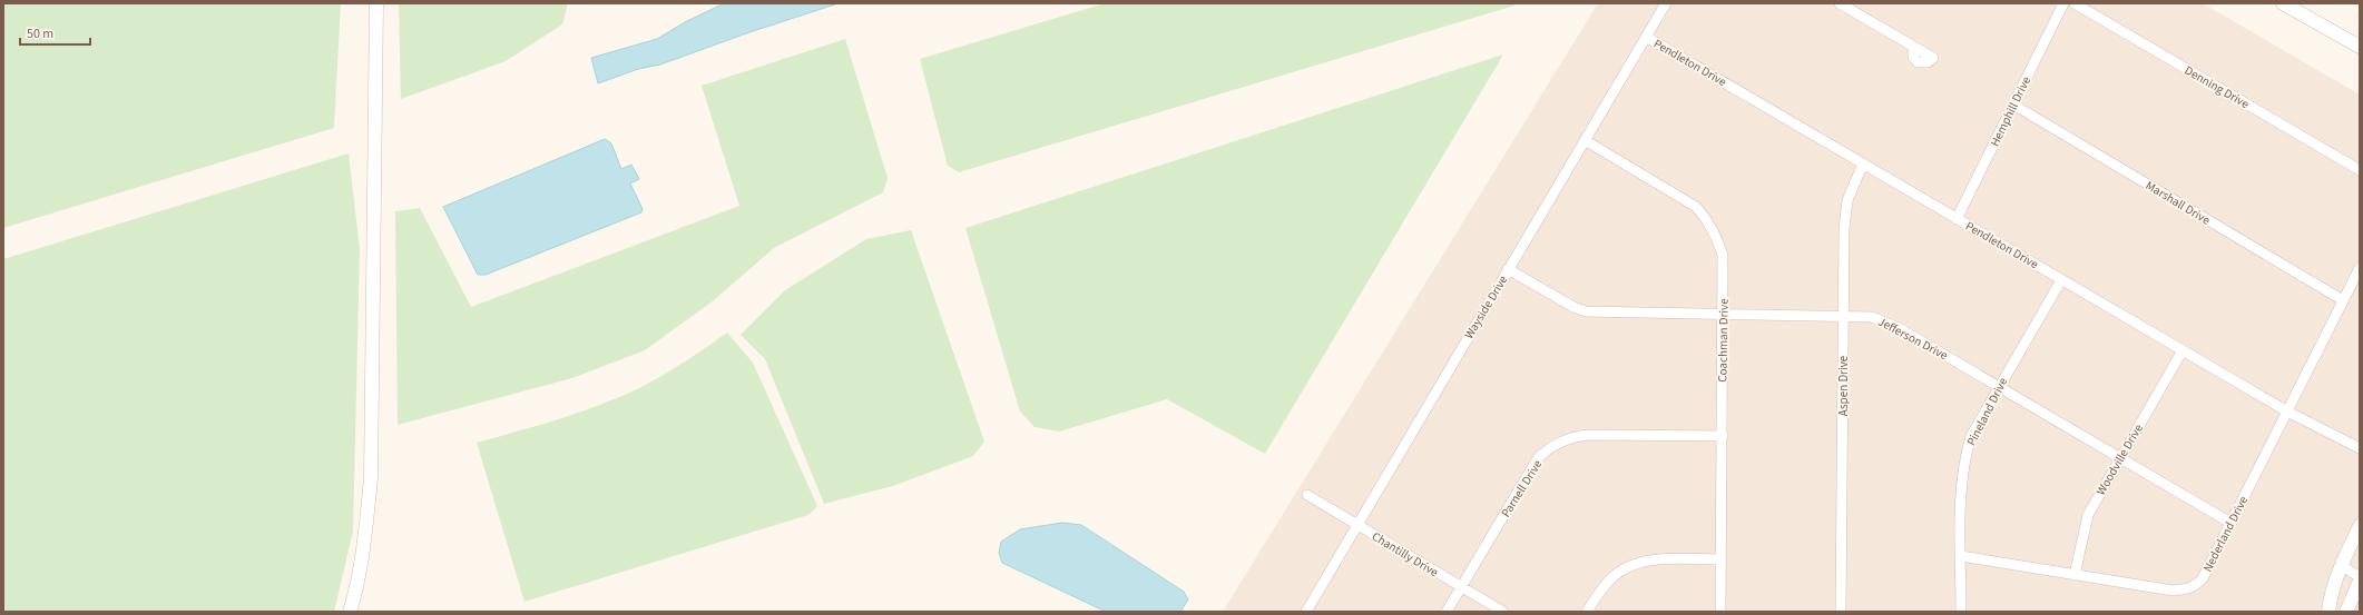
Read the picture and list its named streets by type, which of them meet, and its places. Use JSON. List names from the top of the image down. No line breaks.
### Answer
{"streets":{"street":["Pendleton Drive","Denning Drive","Hemphill Drive","Marshall Drive","Wayside Drive","Jefferson Drive","Coachman Drive","Aspen Drive","Pineland Drive","Woodville Drive","Parnell Drive","Nederland Drive","Chantilly Drive"]},"crossings":[["Pendleton Drive","Hemphill Drive"],["Pendleton Drive","Wayside Drive"],["Pendleton Drive","Aspen Drive"],["Pendleton Drive","Pineland Drive"],["Pendleton Drive","Woodville Drive"],["Pendleton Drive","Nederland Drive"],["Hemphill Drive","Marshall Drive"],["Marshall Drive","Nederland Drive"],["Wayside Drive","Jefferson Drive"],["Wayside Drive","Coachman Drive"],["Wayside Drive","Chantilly Drive"],["Jefferson Drive","Coachman Drive"],["Jefferson Drive","Aspen Drive"],["Jefferson Drive","Pineland Drive"],["Jefferson Drive","Woodville Drive"],["Jefferson Drive","Nederland Drive"],["Coachman Drive","Parnell Drive"],["Pineland Drive","Nederland Drive"],["Woodville Drive","Nederland Drive"],["Parnell Drive","Chantilly Drive"]],"scale_bar":"50 m"}
